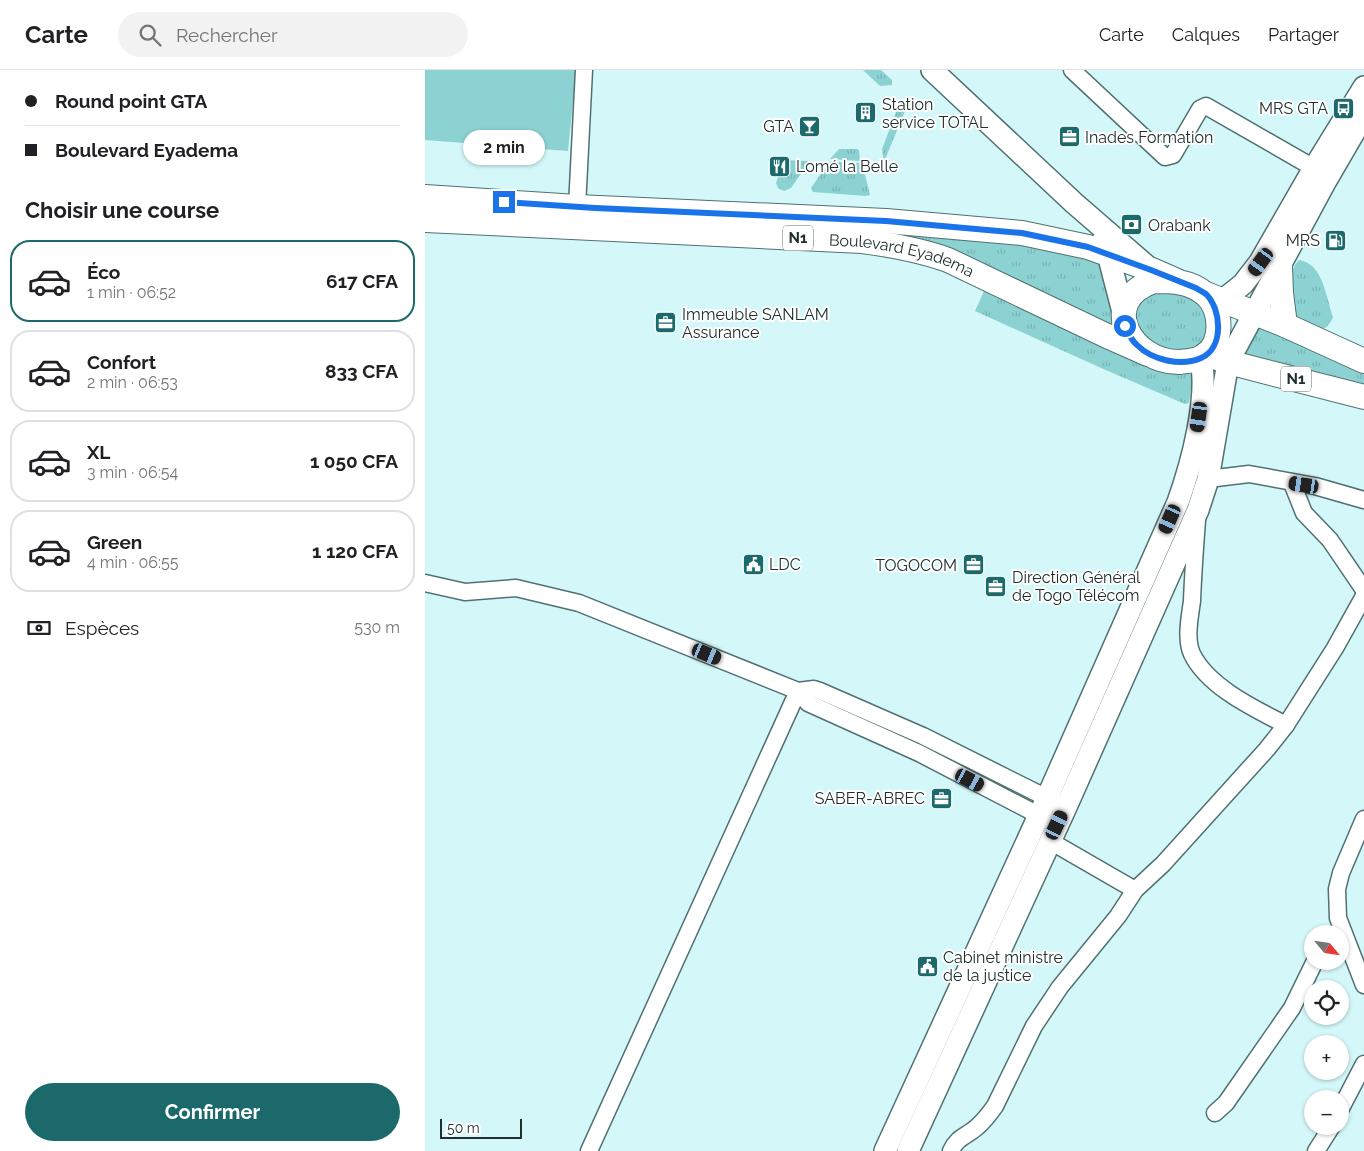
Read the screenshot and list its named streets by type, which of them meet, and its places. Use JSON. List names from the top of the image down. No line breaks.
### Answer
{"streets":{"highway":["N1","Boulevard Eyadema"]},"crossings":[["N1","Boulevard Eyadema"]],"places":{"bus stop":["MRS GTA"],"building":["Station service TOTAL"],"bar":["GTA"],"office":["Inades Formation","Immeuble SANLAM Assurance","TOGOCOM","Direction Général de Togo Télécom","SABER-ABREC"],"restaurant":["Lomé la Belle"],"bank":["Orabank"],"fuel station":["MRS"],"public building":["LDC","Cabinet ministre de la justice"]},"scale_bar":"50 m","north":"bottom right","page":{"header":"Carte","search":"Rechercher","nav":["Carte","Calques","Partager"],"banner":["Round point GTA","Boulevard Eyadema"],"bubble":"2 min","heading":"Choisir une course","list":[{"name":"Éco","note":"1 min · 06:52","value":"617 CFA"},{"name":"Confort","note":"2 min · 06:53","value":"833 CFA"},{"name":"XL","note":"3 min · 06:54","value":"1 050 CFA"},{"name":"Green","note":"4 min · 06:55","value":"1 120 CFA"}],"pay":["Espèces","530 m"],"map_buttons":["+","−"],"buttons":"Confirmer","scale":"50 m"}}
